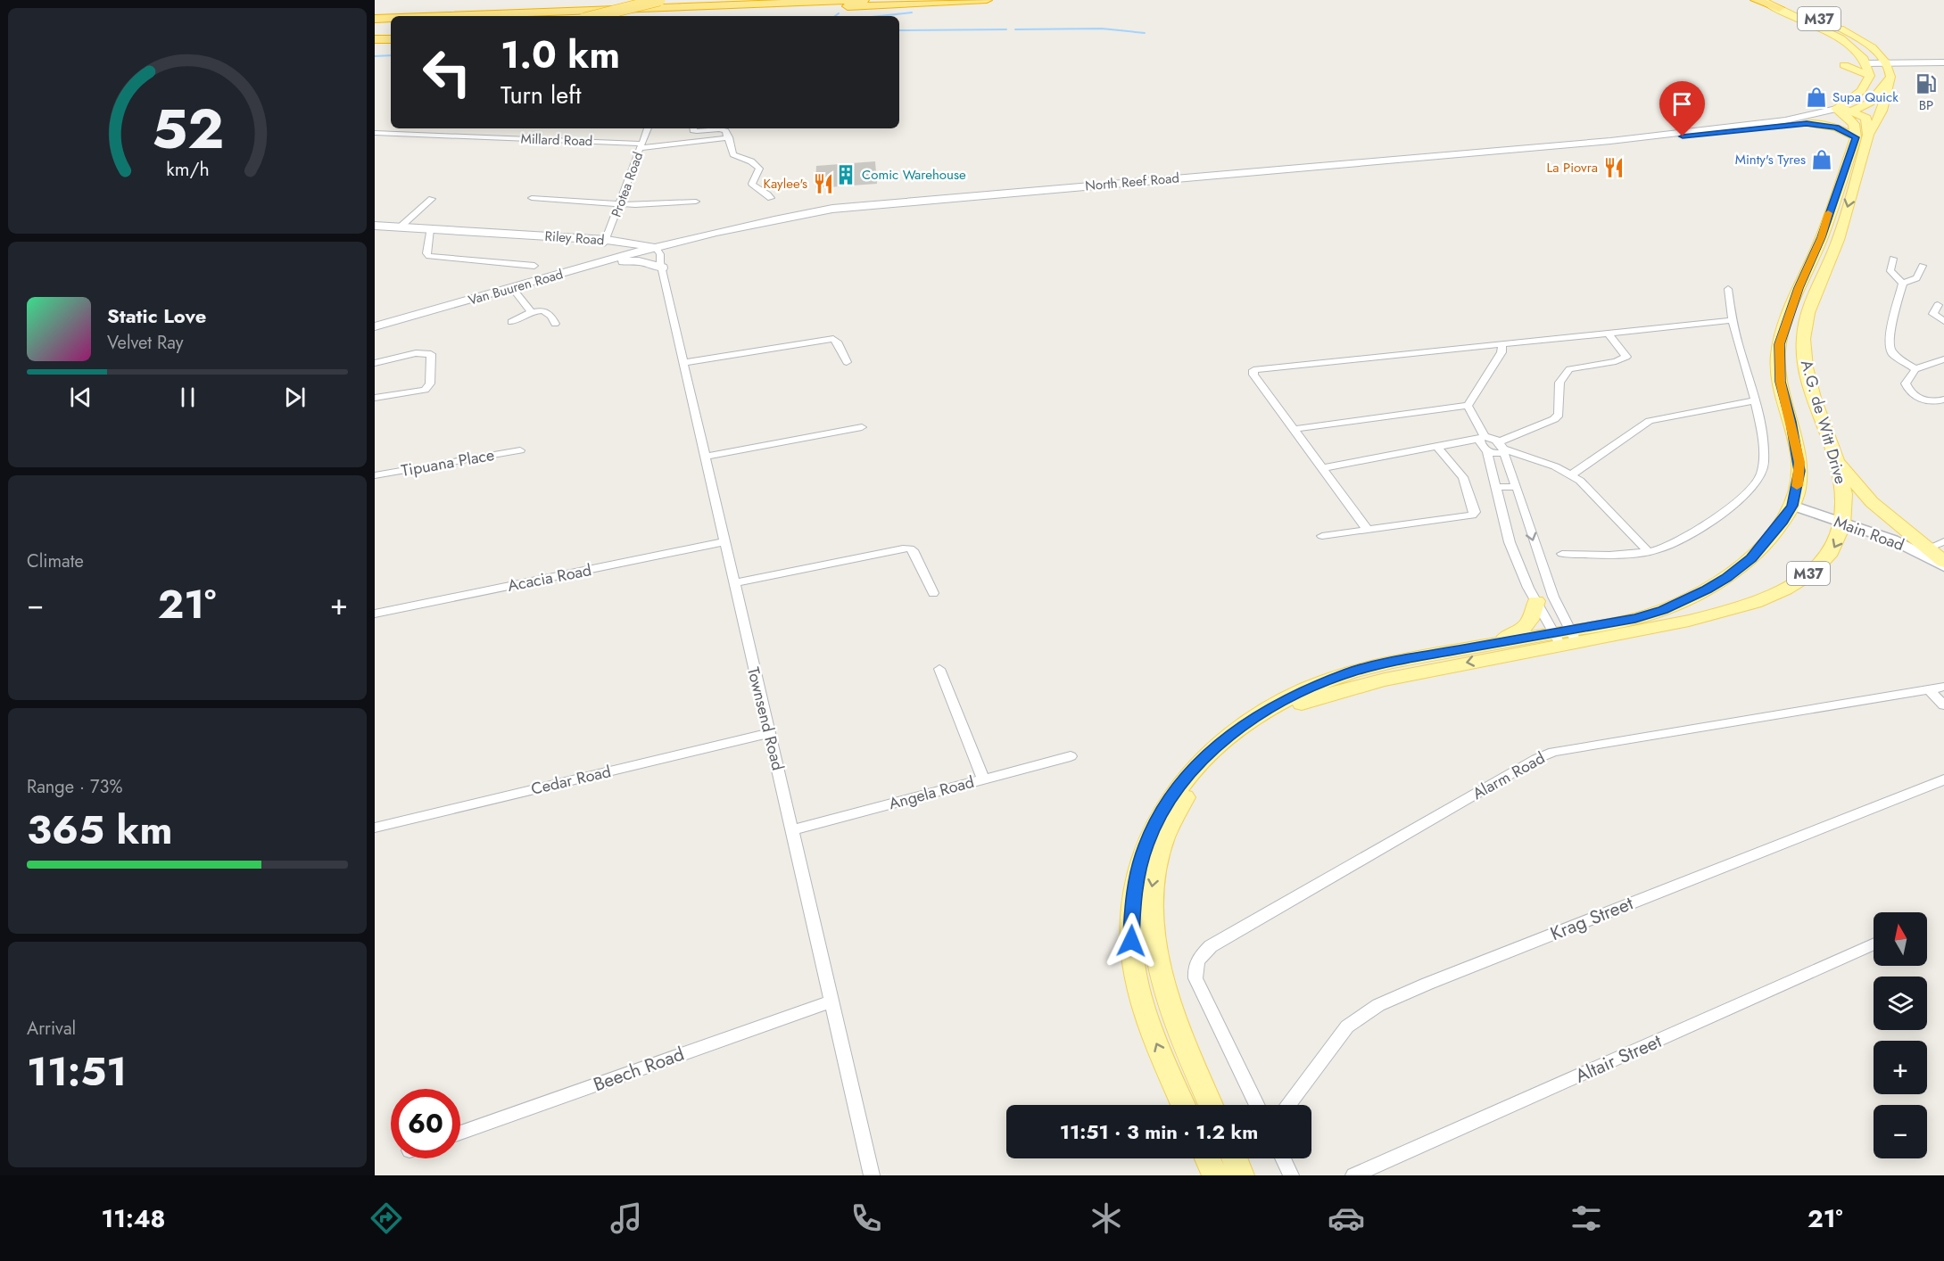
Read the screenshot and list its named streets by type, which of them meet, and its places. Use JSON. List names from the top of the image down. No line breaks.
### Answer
{"streets":{"main road":["M37","North Reef Road","Riley Road","Van Buuren Road","A.G. de Witt Drive"],"street":["Millard Road","Protea Road","Tipuana Place","Main Road","Acacia Road","Townsend Road","Alarm Road","Cedar Road","Angela Road","Krag Street","Altair Street","Beech Road"]},"crossings":[["M37","A.G. de Witt Drive"],["Millard Road","Protea Road"],["North Reef Road","Riley Road"],["North Reef Road","Van Buuren Road"],["North Reef Road","Townsend Road"],["Protea Road","Riley Road"],["Riley Road","Van Buuren Road"],["Riley Road","Townsend Road"],["Van Buuren Road","Townsend Road"],["A.G. de Witt Drive","Main Road"],["Acacia Road","Townsend Road"],["Townsend Road","Cedar Road"],["Townsend Road","Angela Road"],["Townsend Road","Beech Road"]],"places":{"fuel station":["BP"],"shop":["Supa Quick","Minty's Tyres"],"restaurant":["La Piovra","Kaylee's"],"building":["Comic Warehouse"]},"north":"top","page":{"turn":["1.0 km","Turn left"],"song":["Static Love","Velvet Ray"],"tile":["Climate",["Range · 73%","365 km"],["Arrival","11:51"]],"heat":["−","21°","+"],"map_buttons":["+","−"],"limit":"60","trip":"11:51 · 3 min · 1.2 km","tabs":["11:48","21°"],"gauge":["52","km/h"]}}
